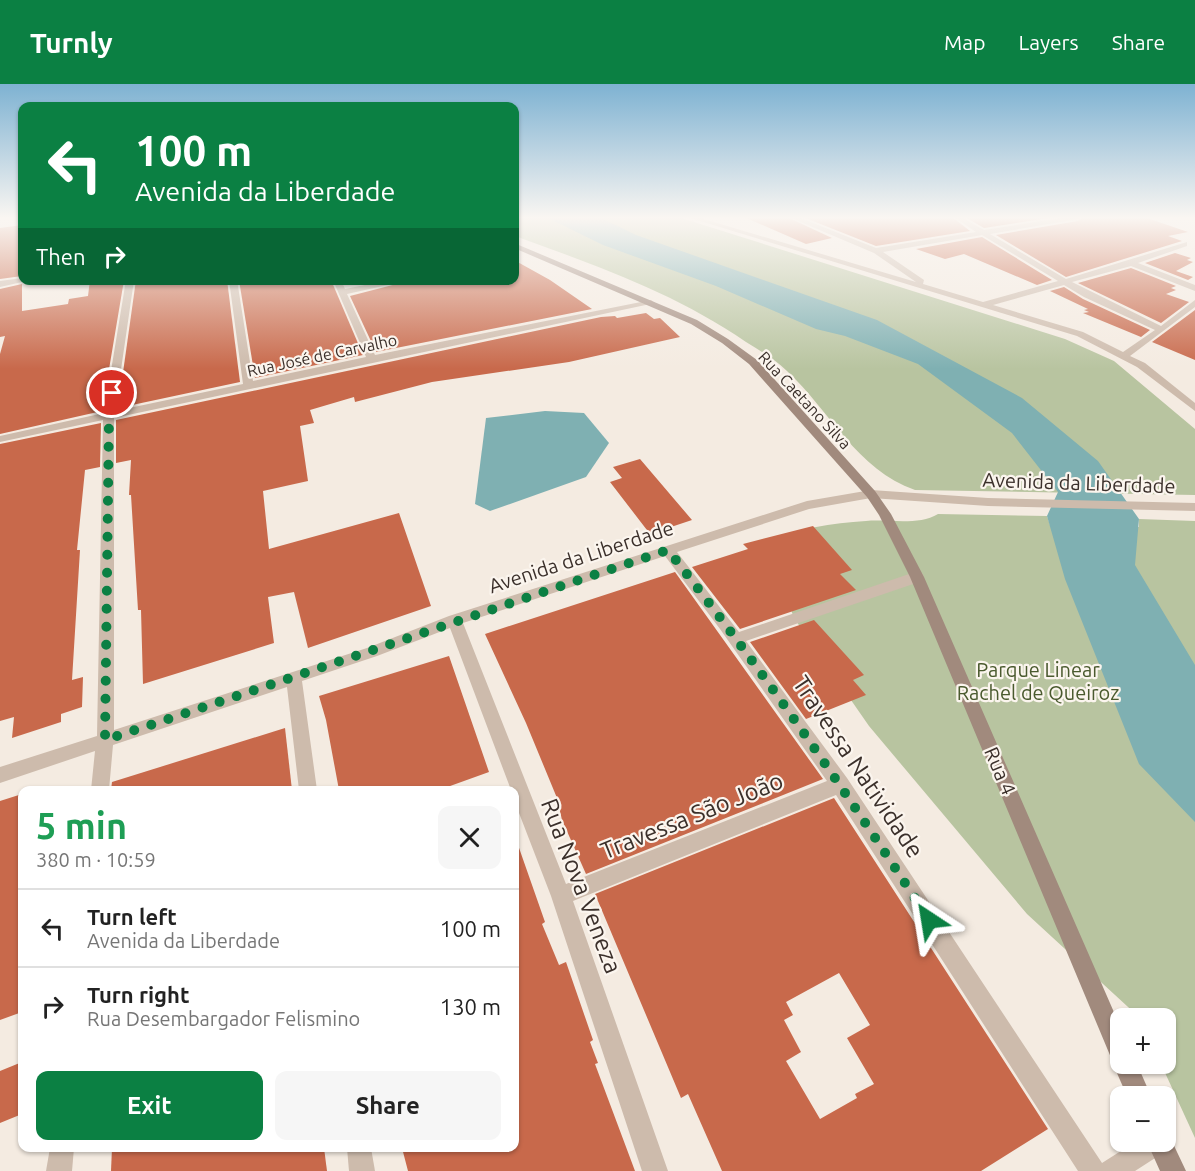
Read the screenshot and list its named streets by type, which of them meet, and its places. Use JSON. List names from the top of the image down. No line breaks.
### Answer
{"streets":{"main road":["Rua Caetano Silva","Rua 4"],"street":["Rua José de Carvalho","Avenida da Liberdade","Travessa Natividade","Travessa São João","Rua Nova Veneza"]},"crossings":[["Rua José de Carvalho","Rua Caetano Silva"],["Rua Caetano Silva","Avenida da Liberdade"],["Rua Caetano Silva","Rua 4"],["Avenida da Liberdade","Travessa Natividade"],["Avenida da Liberdade","Rua 4"],["Avenida da Liberdade","Rua Nova Veneza"],["Travessa Natividade","Travessa São João"],["Travessa São João","Rua Nova Veneza"]],"parks":["Parque Linear Rachel de Queiroz"],"page":{"header":"Turnly","nav":["Map","Layers","Share"],"turn":["100 m","Avenida da Liberdade"],"then":"Then","heading":["5 min","380 m · 10:59"],"list":[{"name":"Turn left","note":"Avenida da Liberdade","value":"100 m"},{"name":"Turn right","note":"Rua Desembargador Felismino","value":"130 m"}],"map_buttons":["+","−"],"buttons":["Exit","Share"]}}
